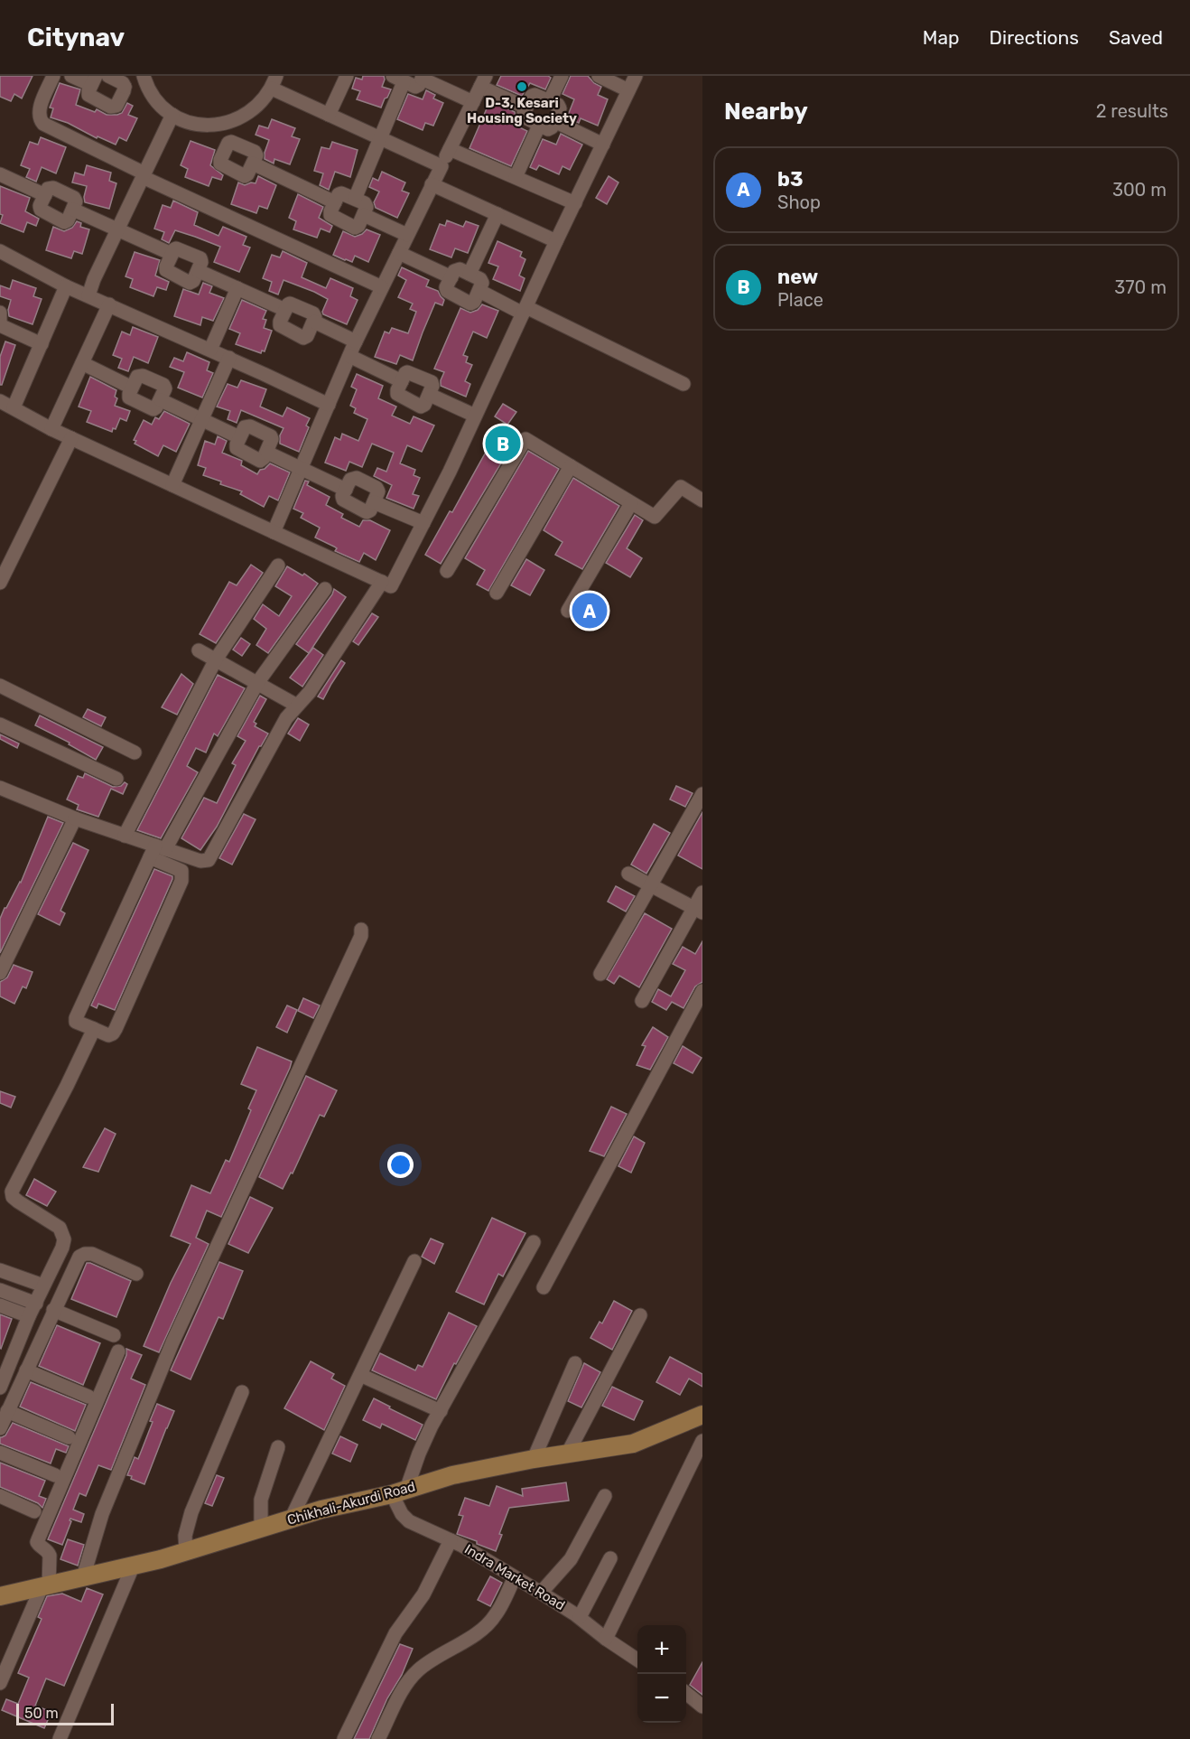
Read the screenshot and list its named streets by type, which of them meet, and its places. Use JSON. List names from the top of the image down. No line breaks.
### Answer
{"streets":{"main road":["Chikhali-Akurdi Road"],"street":["Indra Market Road"]},"crossings":[["Chikhali-Akurdi Road","Indra Market Road"]],"places":["D-3, Kesari Housing Society"],"scale_bar":"50 m","page":{"header":"Citynav","nav":["Map","Directions","Saved"],"heading":["Nearby","2 results"],"list":[{"mark":"A","name":"b3","note":"Shop","value":"300 m"},{"mark":"B","name":"new","note":"Place","value":"370 m"}],"pins":["B","A"],"map_buttons":["+","−"],"scale":"50 m"}}
